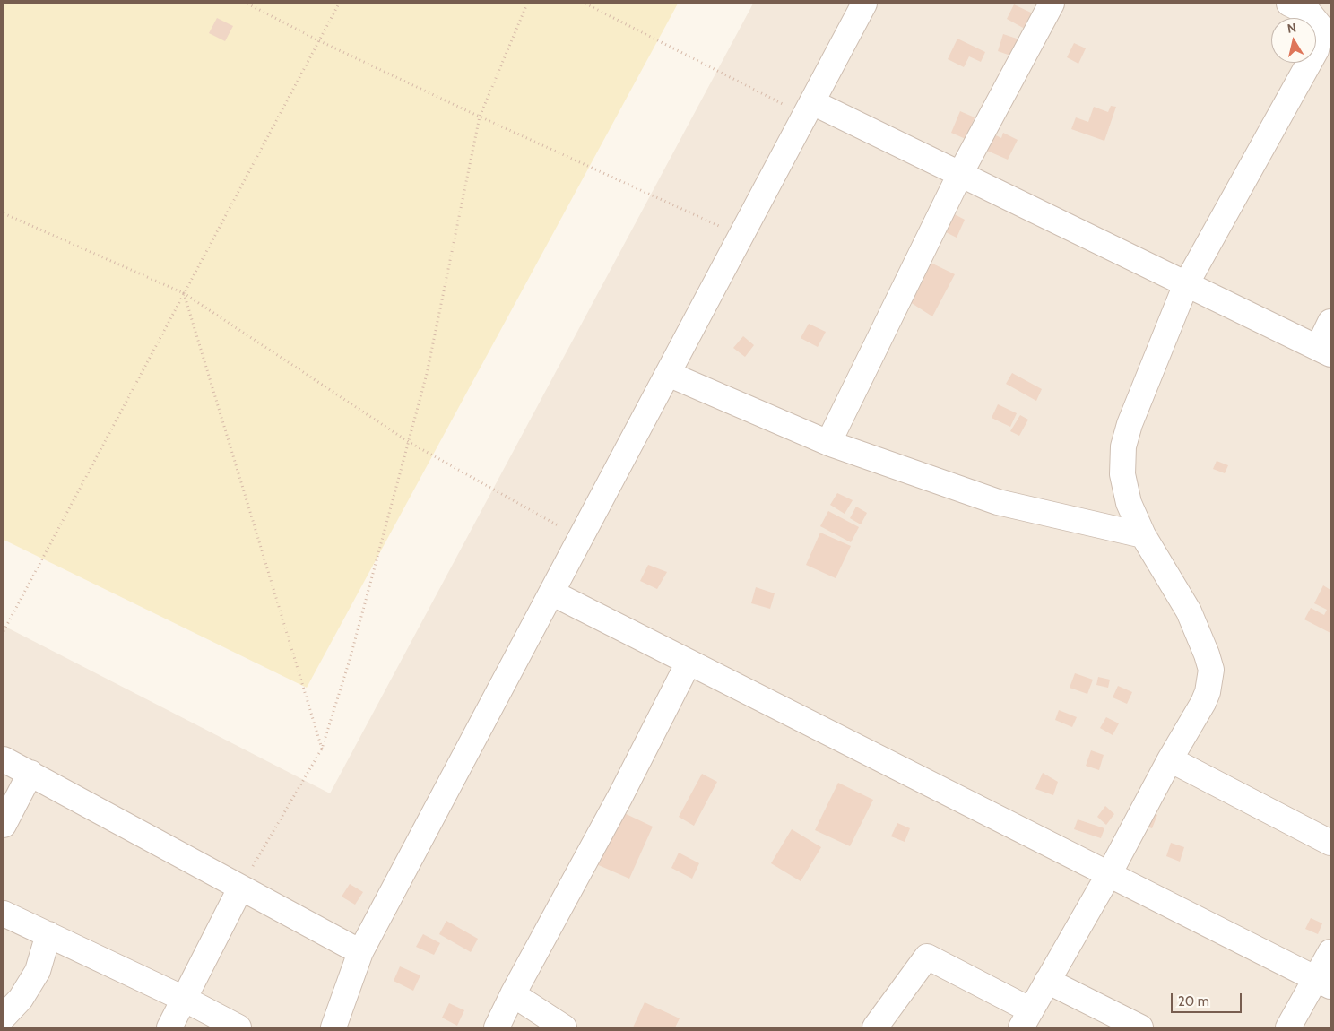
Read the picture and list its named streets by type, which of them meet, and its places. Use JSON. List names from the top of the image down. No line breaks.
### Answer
{"scale_bar":"20 m","north":"top"}
